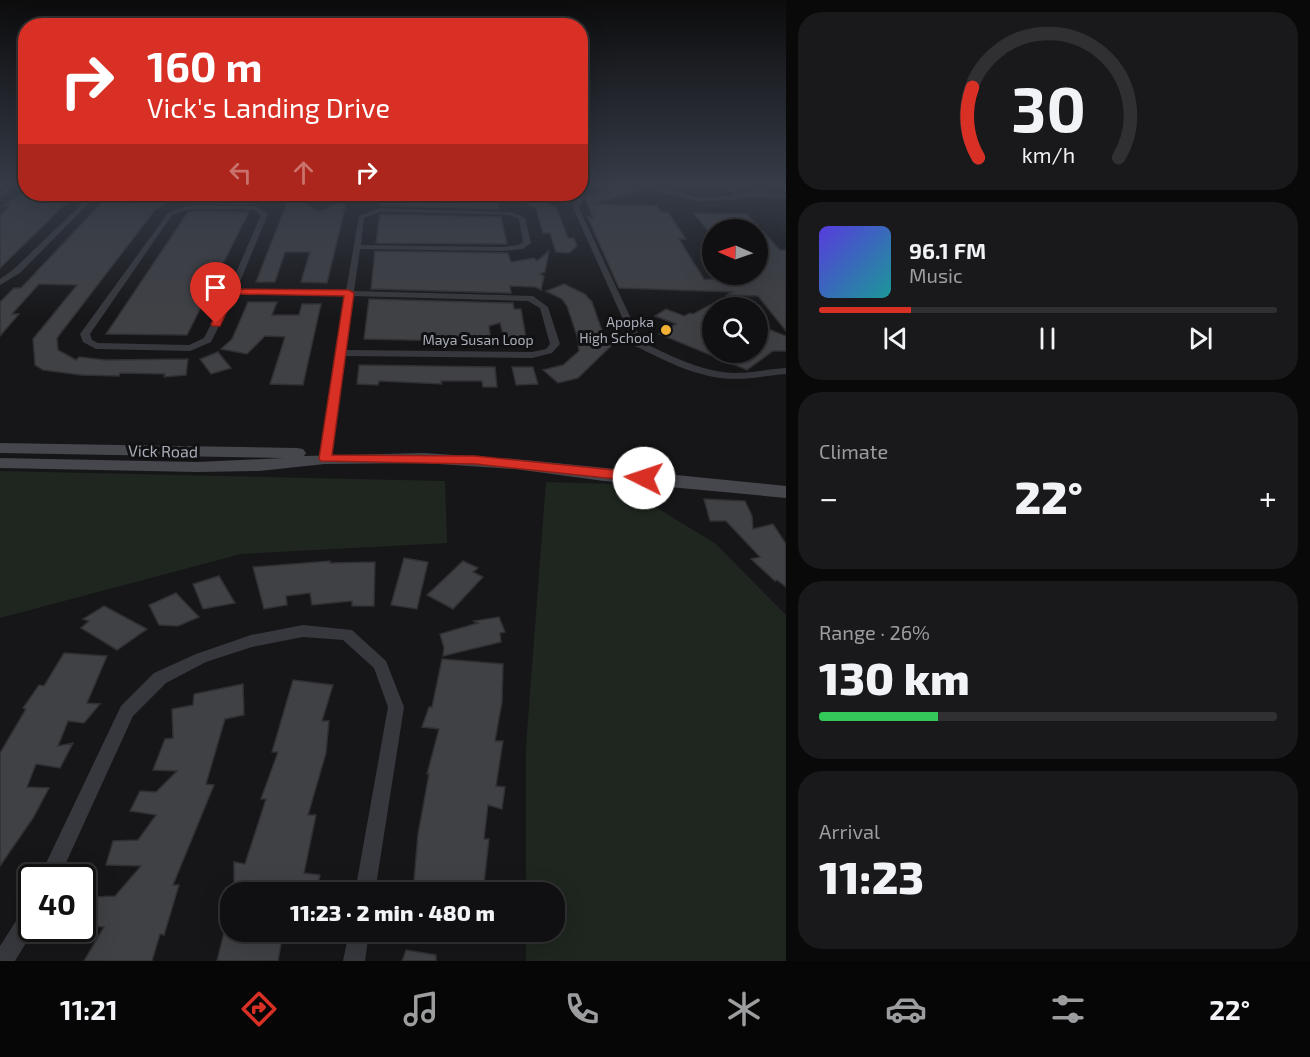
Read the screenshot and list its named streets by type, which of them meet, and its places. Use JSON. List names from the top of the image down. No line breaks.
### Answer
{"streets":{"street":["Maya Susan Loop","Vick Road"]},"places":["Apopka High School"],"north":"left","page":{"turn":["160 m","Vick's Landing Drive"],"song":["96.1 FM","Music"],"tile":["Climate",["Range · 26%","130 km"],["Arrival","11:23"]],"heat":["−","22°","+"],"limit":"40","trip":"11:23 · 2 min · 480 m","tabs":["11:21","22°"],"gauge":["30","km/h"]}}
